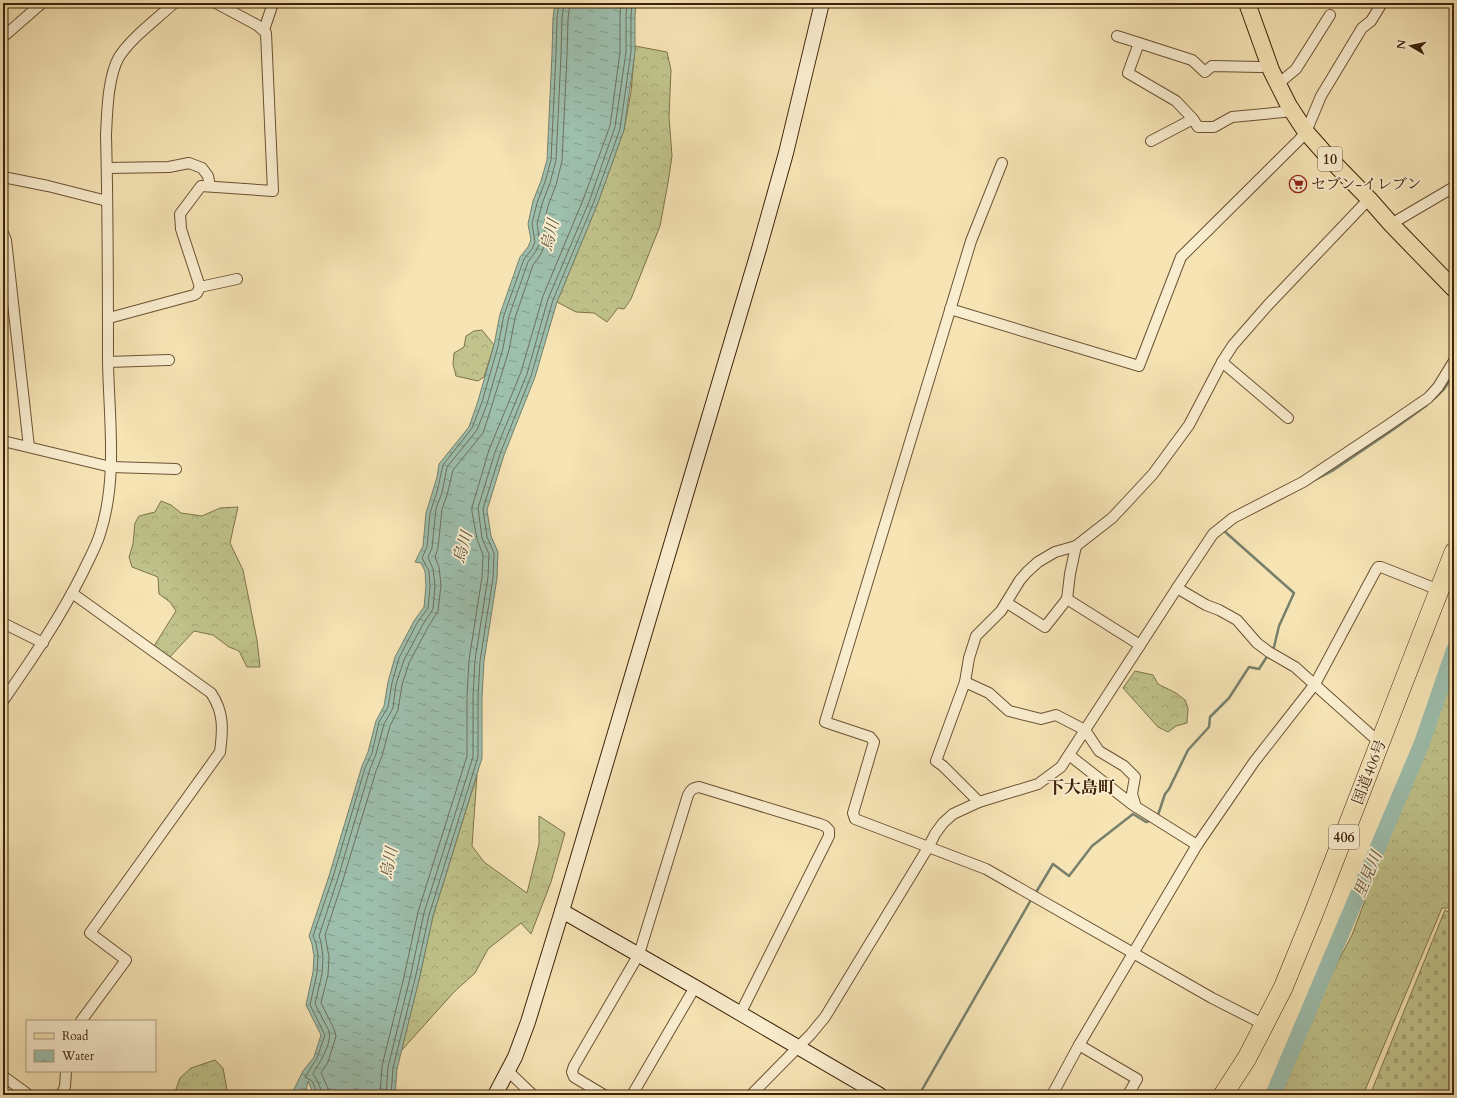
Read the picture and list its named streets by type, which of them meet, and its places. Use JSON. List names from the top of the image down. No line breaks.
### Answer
{"streets":{"highway":["国道406号","406"],"main road":["10"]},"districts":["下大島町"],"water":["烏川","里見川"],"places":{"supermarket":["セブン-イレブン"]},"legend":["Road","Water"],"north":"left"}
